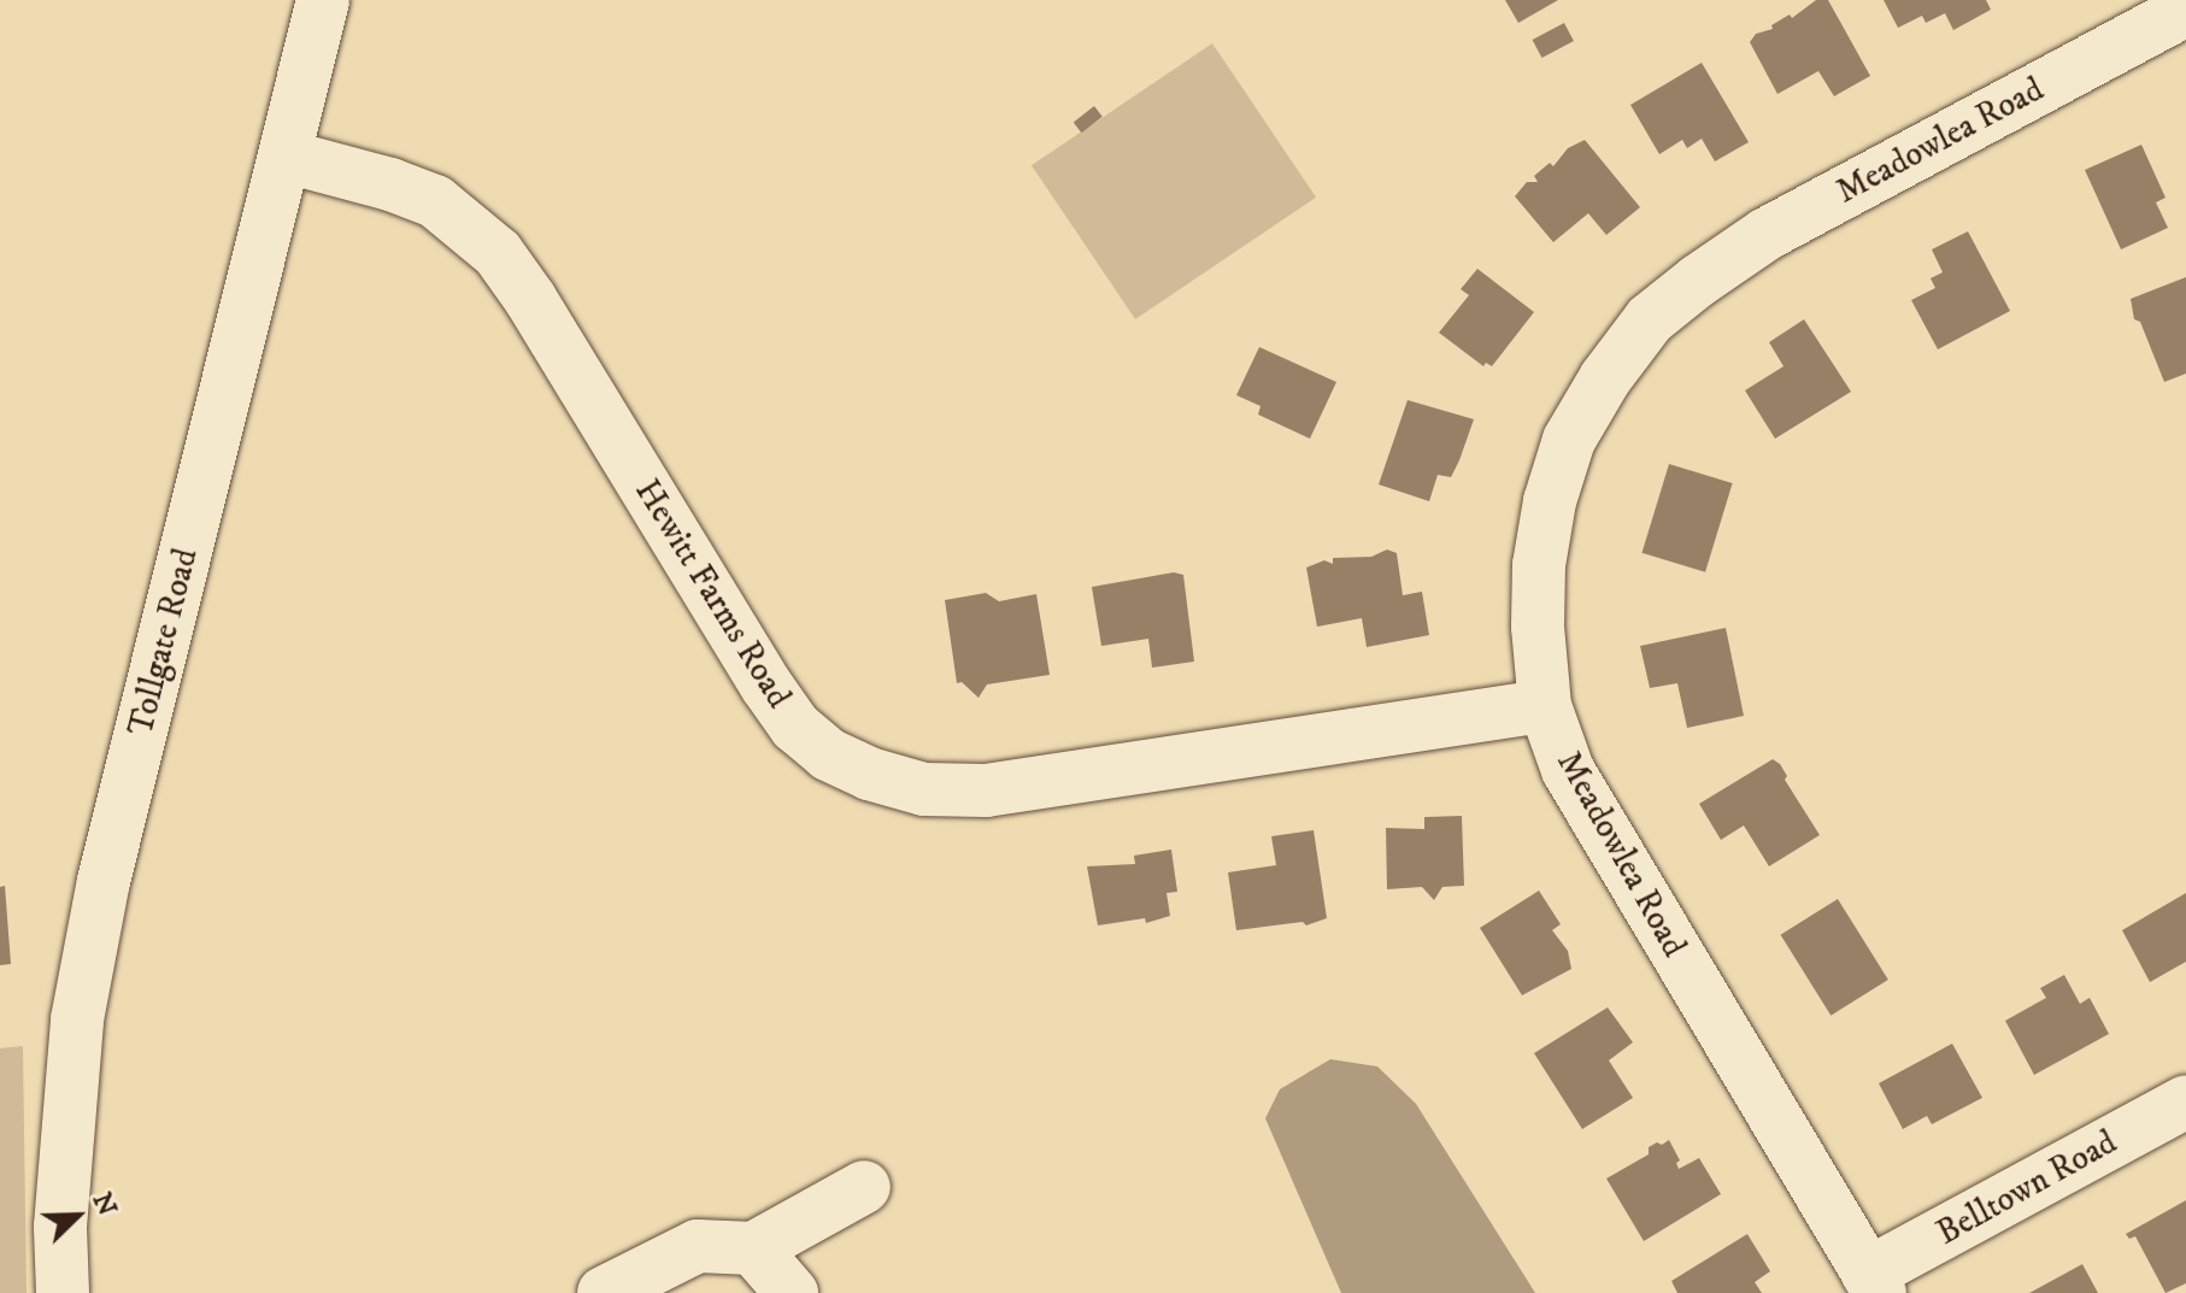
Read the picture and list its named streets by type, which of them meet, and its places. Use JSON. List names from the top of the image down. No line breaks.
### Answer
{"streets":{"street":["Meadowlea Road","Hewitt Farms Road","Tollgate Road","Belltown Road"]},"crossings":[["Meadowlea Road","Hewitt Farms Road"],["Meadowlea Road","Belltown Road"],["Hewitt Farms Road","Tollgate Road"]],"north":"top right"}
